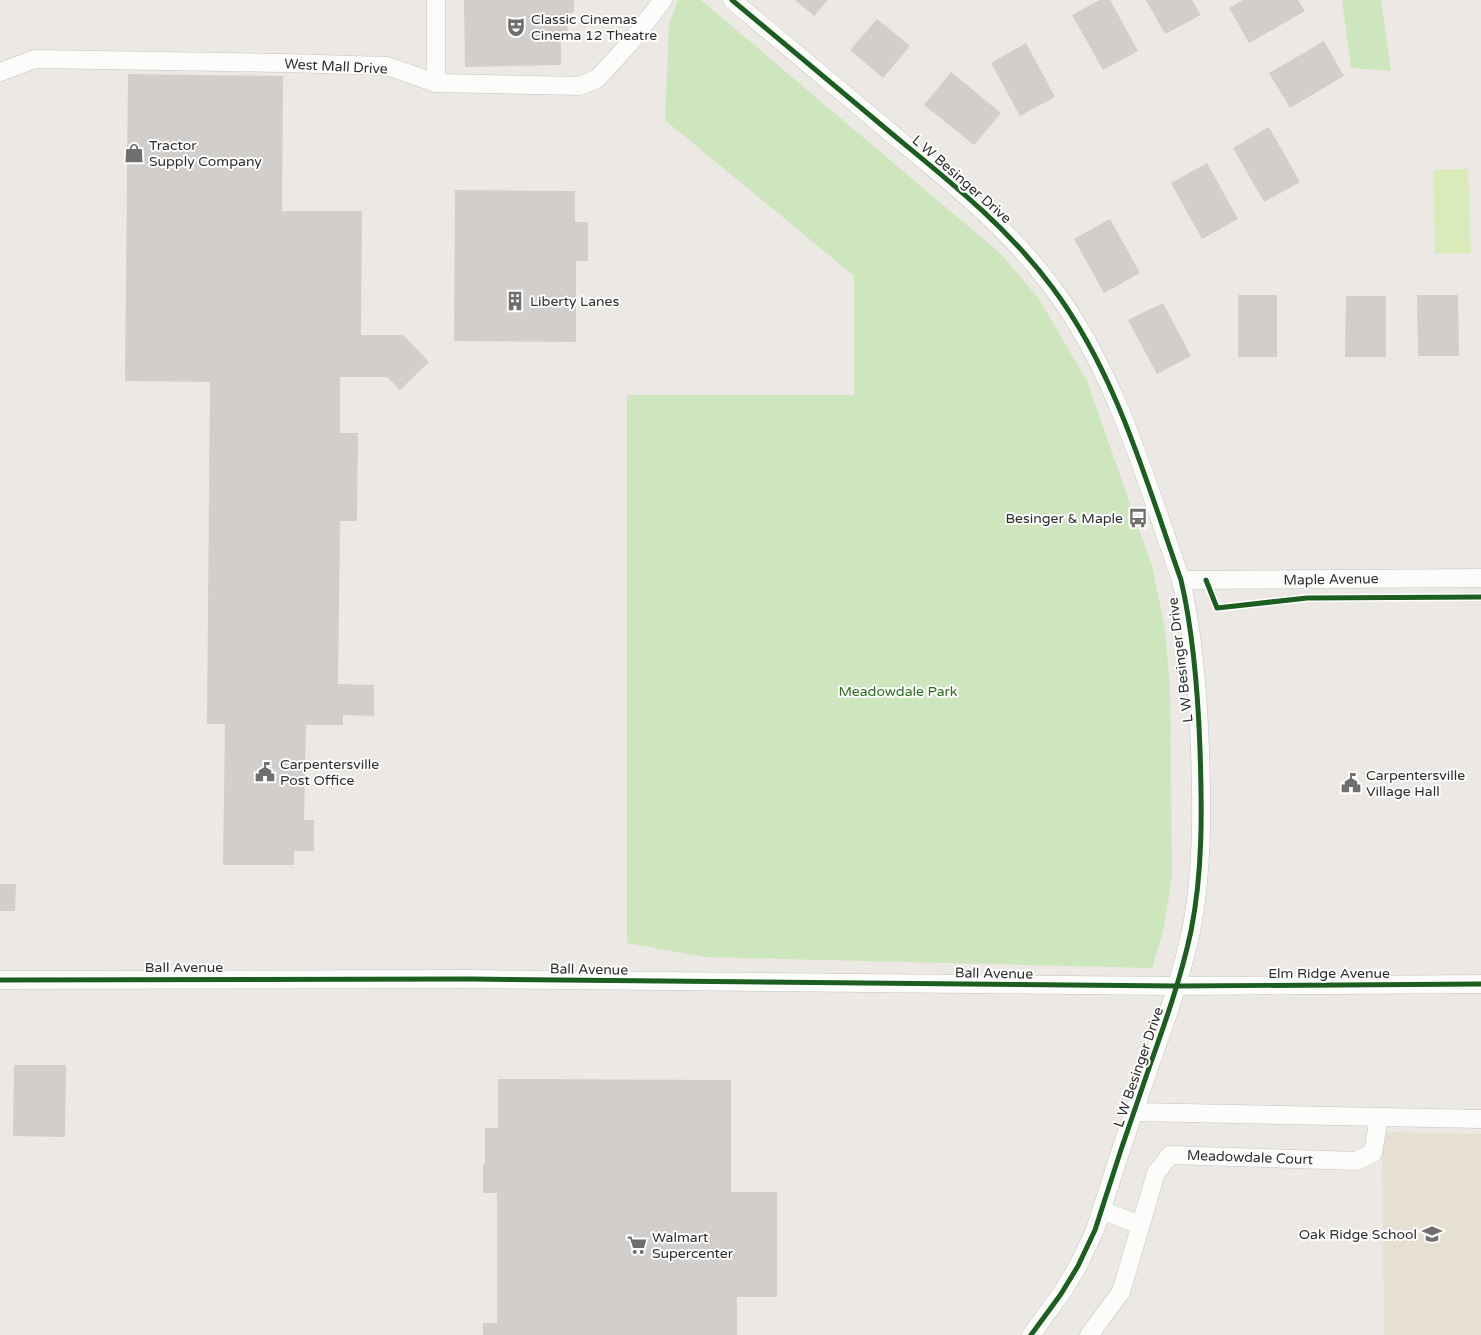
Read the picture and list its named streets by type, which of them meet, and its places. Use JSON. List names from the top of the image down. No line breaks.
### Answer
{"streets":{"street":["West Mall Drive","L W Besinger Drive","Maple Avenue","Ball Avenue","Elm Ridge Avenue","Meadowdale Court"]},"crossings":[["L W Besinger Drive","Maple Avenue"],["L W Besinger Drive","Ball Avenue"],["L W Besinger Drive","Elm Ridge Avenue"],["Ball Avenue","Elm Ridge Avenue"]],"parks":["Meadowdale Park"],"places":{"theatre":["Classic Cinemas Cinema 12 Theatre"],"shop":["Tractor Supply Company"],"building":["Liberty Lanes"],"bus stop":["Besinger & Maple"],"public building":["Carpentersville Post Office","Carpentersville Village Hall"],"school or university":["Oak Ridge School"],"supermarket":["Walmart Supercenter"]}}
